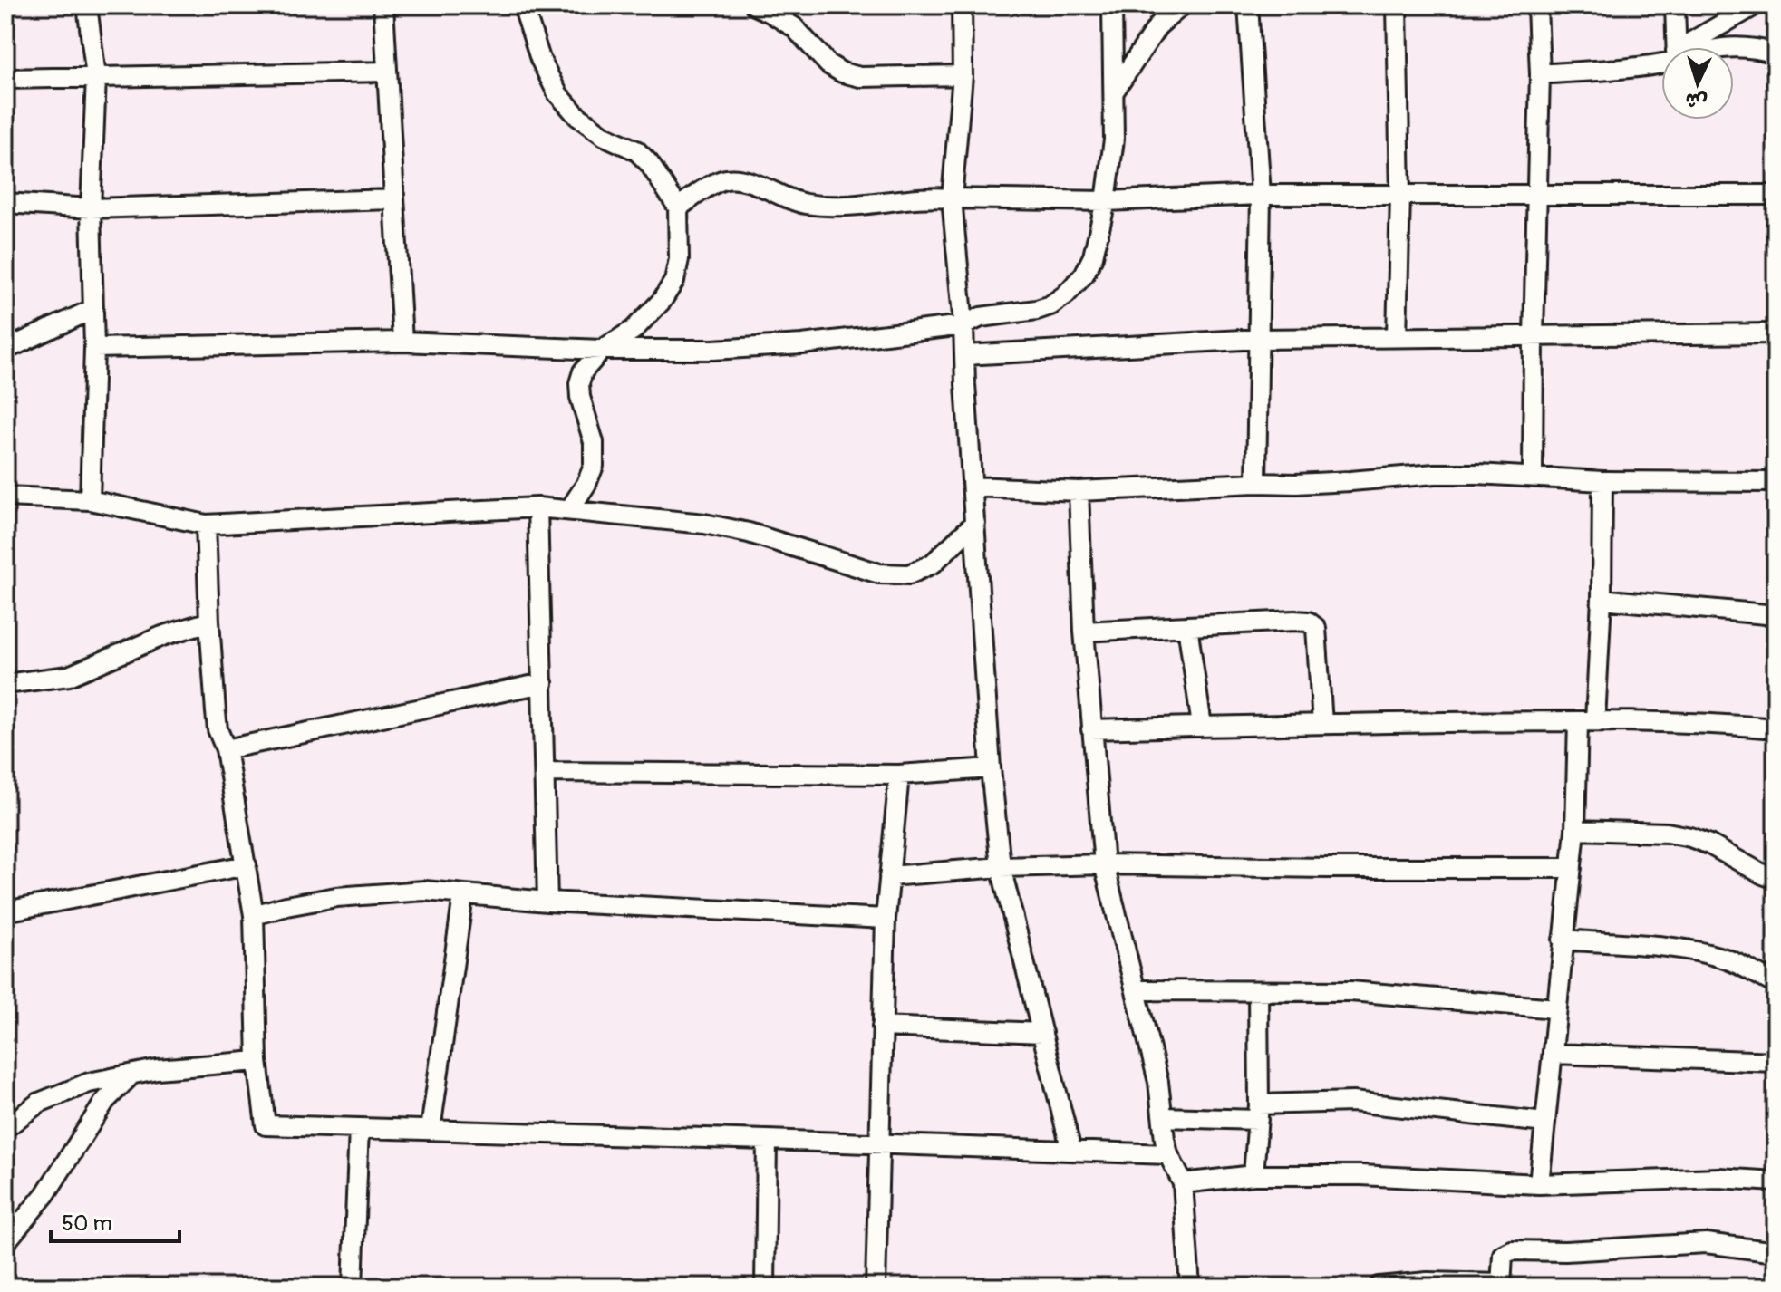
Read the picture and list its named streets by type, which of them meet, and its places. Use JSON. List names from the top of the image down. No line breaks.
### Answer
{"scale_bar":"50 m","north":"bottom"}
